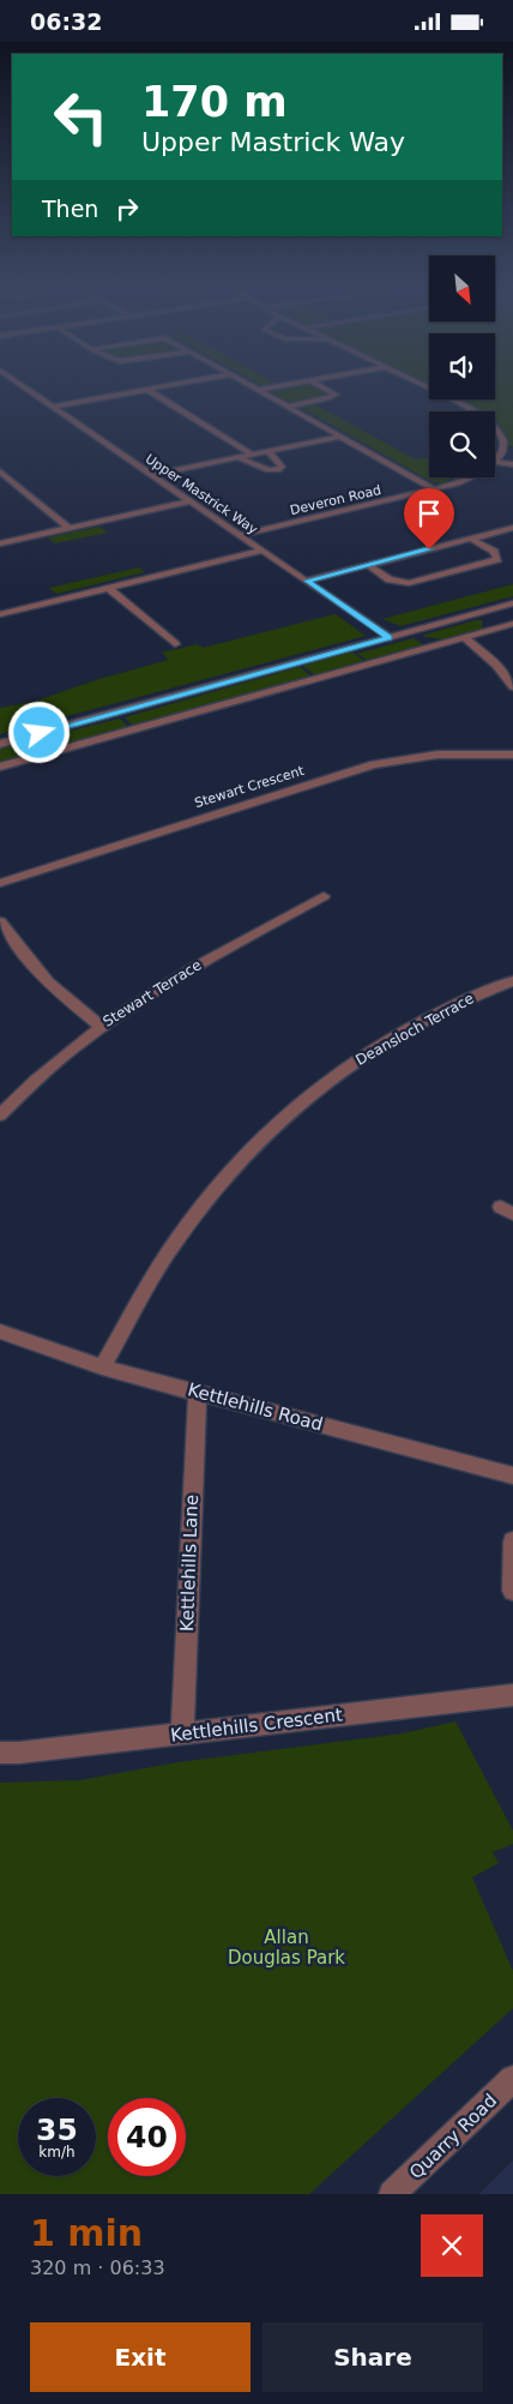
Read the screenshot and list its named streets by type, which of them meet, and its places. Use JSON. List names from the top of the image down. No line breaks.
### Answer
{"streets":{"street":["Upper Mastrick Way","Deveron Road","Stewart Crescent","Stewart Terrace","Deansloch Terrace","Kettlehills Road","Kettlehills Lane","Kettlehills Crescent","Quarry Road"]},"crossings":[["Upper Mastrick Way","Deveron Road"],["Deansloch Terrace","Kettlehills Road"],["Kettlehills Road","Kettlehills Lane"],["Kettlehills Lane","Kettlehills Crescent"]],"parks":["Allan Douglas Park"],"north":"bottom right","page":{"status":"06:32","turn":["170 m","Upper Mastrick Way"],"then":"Then","speed":"35 km/h","limit":"40","heading":["1 min","320 m · 06:33"],"buttons":["Exit","Share"]}}
